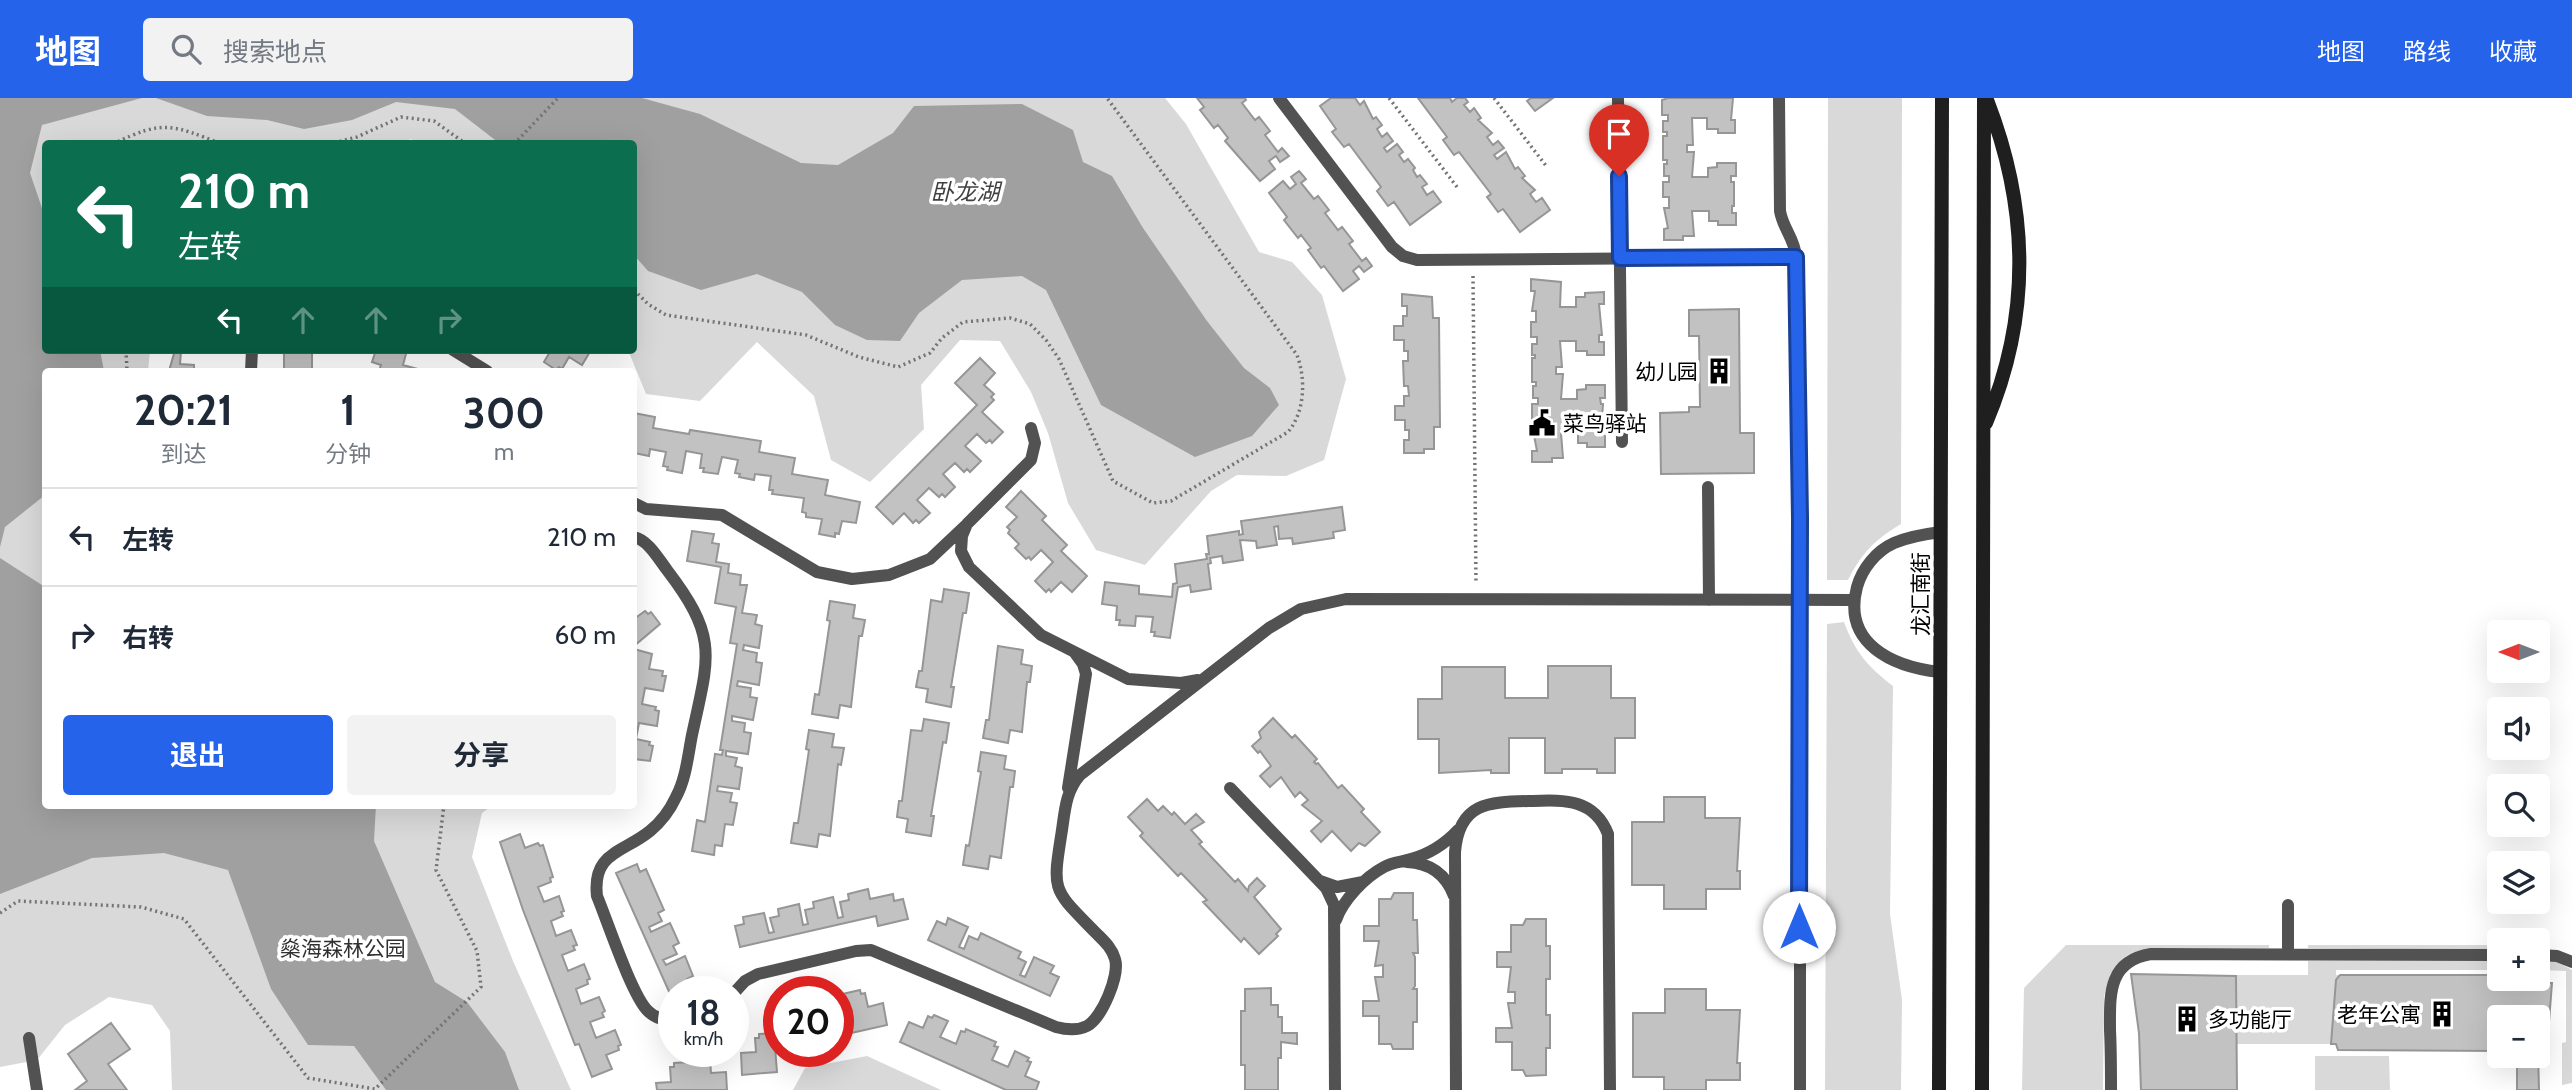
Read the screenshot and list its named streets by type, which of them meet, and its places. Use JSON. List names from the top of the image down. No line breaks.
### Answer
{"streets":{"main road":["龙汇南街"]},"water":["卧龙湖"],"parks":["燊海森林公园"],"places":{"building":["幼儿园","老年公寓","多功能厅"],"public building":["菜鸟驿站"]},"north":"left","page":{"header":"地图","search":"搜索地点","nav":["地图","路线","收藏"],"turn":["210 m","左转"],"eta":["20:21","到达","1","分钟","300","m"],"list":[{"name":"左转","value":"210 m"},{"name":"右转","value":"60 m"}],"map_buttons":["+","−"],"buttons":["退出","分享"],"speed":"18 km/h","limit":"20"}}
